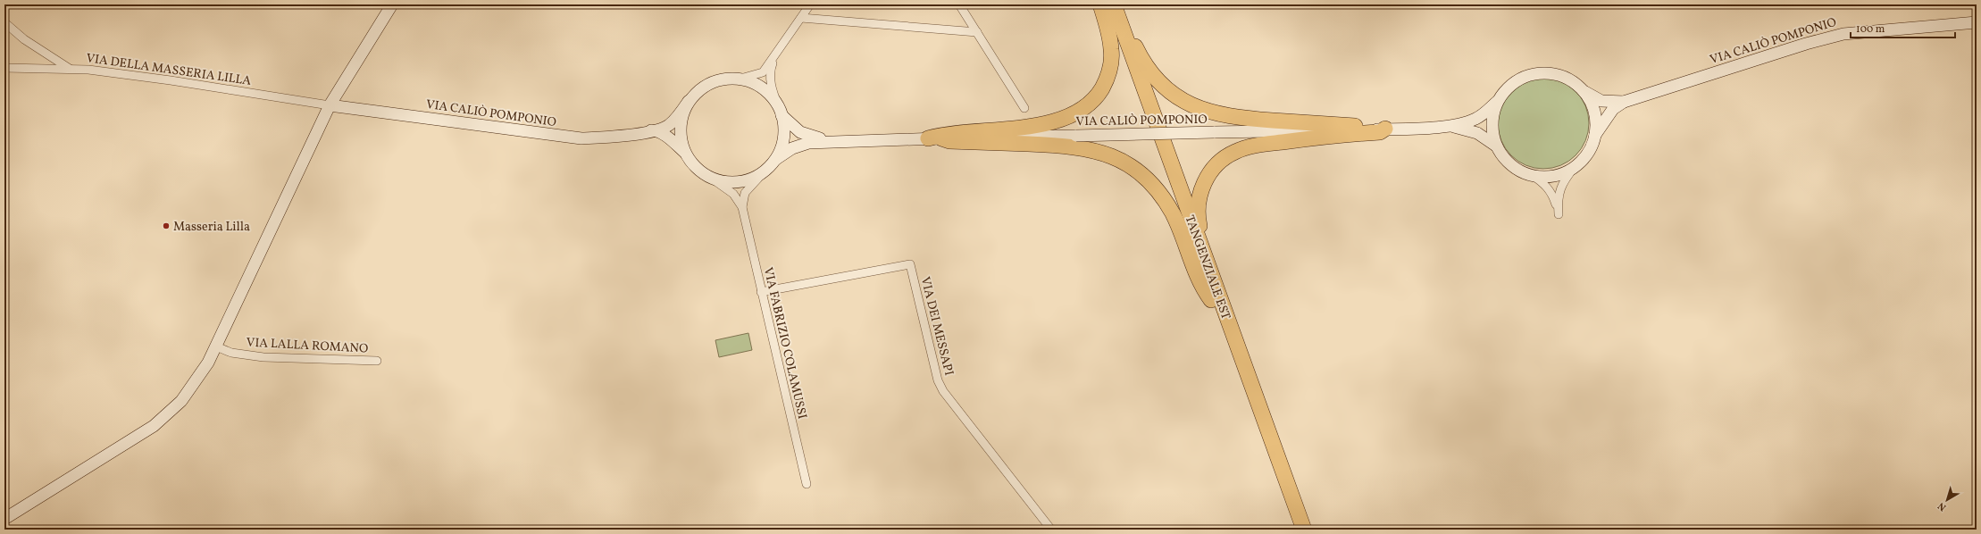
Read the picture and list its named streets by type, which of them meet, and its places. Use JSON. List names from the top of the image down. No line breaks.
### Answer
{"streets":{"highway":["TANGENZIALE EST"],"street":["VIA CALIÒ POMPONIO","VIA DELLA MASSERIA LILLA","VIA DEI MESSAPI","VIA FABRIZIO COLAMUSSI","VIA LALLA ROMANO"]},"crossings":[["VIA CALIÒ POMPONIO","VIA DELLA MASSERIA LILLA"],["VIA DEI MESSAPI","VIA FABRIZIO COLAMUSSI"]],"places":["Masseria Lilla"],"scale_bar":"100 m","north":"bottom left"}
